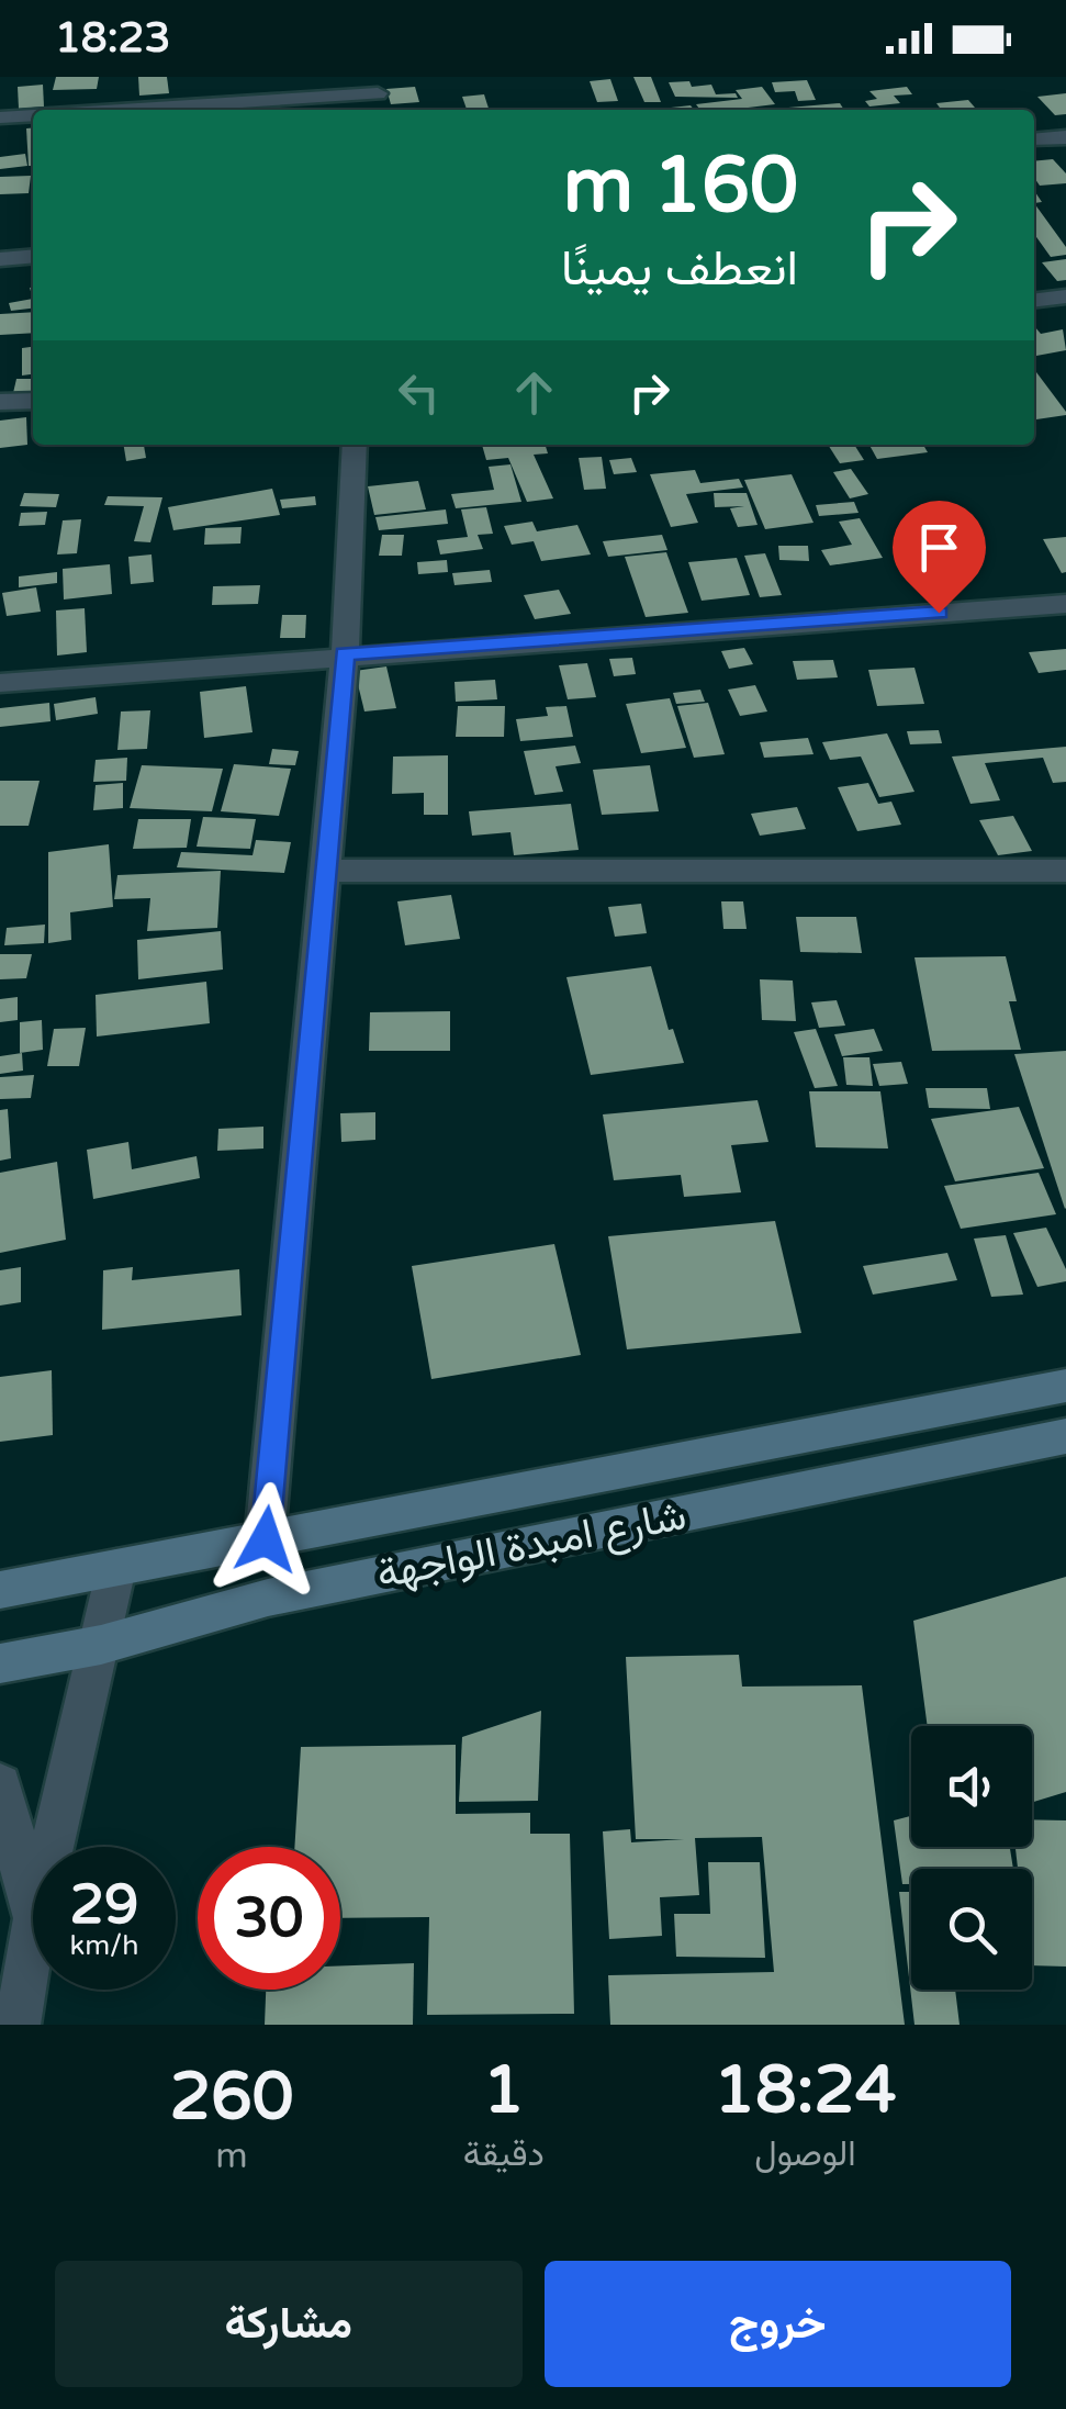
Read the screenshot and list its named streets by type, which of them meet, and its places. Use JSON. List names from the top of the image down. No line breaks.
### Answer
{"streets":{"main road":["شارع امبدة الواجهة"]},"page":{"status":"18:23","turn":["160 m","انعطف يمينًا"],"speed":"29 km/h","limit":"30","eta":["18:24","الوصول","1","دقيقة","260","m"],"buttons":["خروج","مشاركة"]}}
